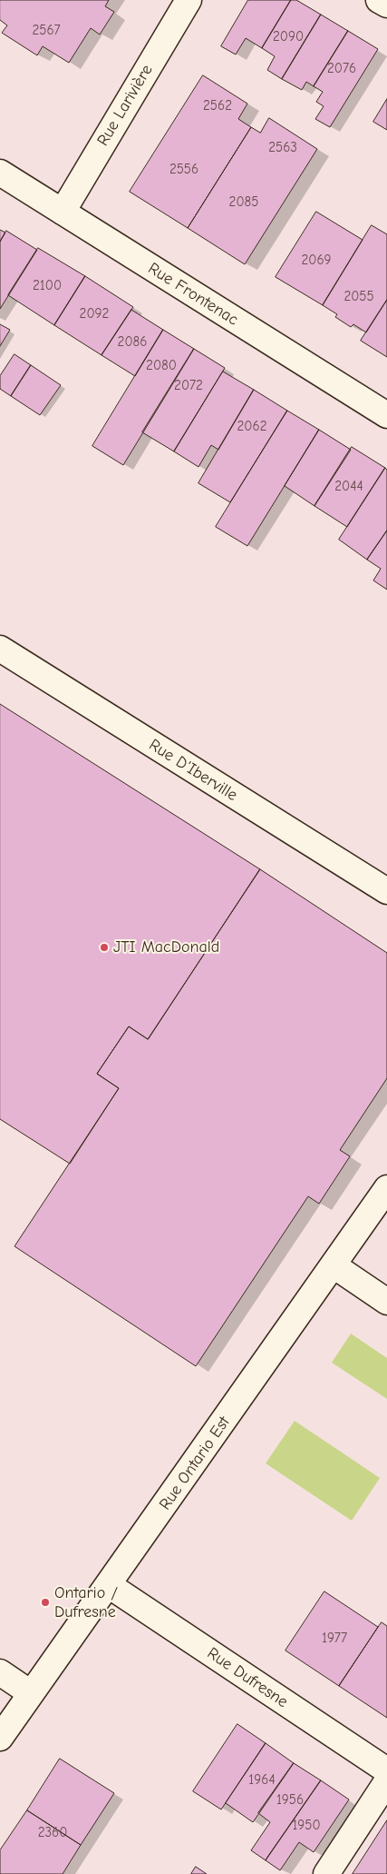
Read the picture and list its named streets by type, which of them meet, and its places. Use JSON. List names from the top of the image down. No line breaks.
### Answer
{"streets":{"main road":["Rue Larivière","Rue Frontenac","Rue D'Iberville","Rue Ontario Est","Rue Dufresne"]},"crossings":[["Rue Larivière","Rue Frontenac"],["Rue Ontario Est","Rue Dufresne"]],"places":["JTI MacDonald","Ontario / Dufresne"],"house_numbers":["2567","2090","2076","2562","2563","2556","2085","2069","2100","2055","2092","2086","2080","2072","2062","2044","1977","1964","1956","1950","2360"]}
